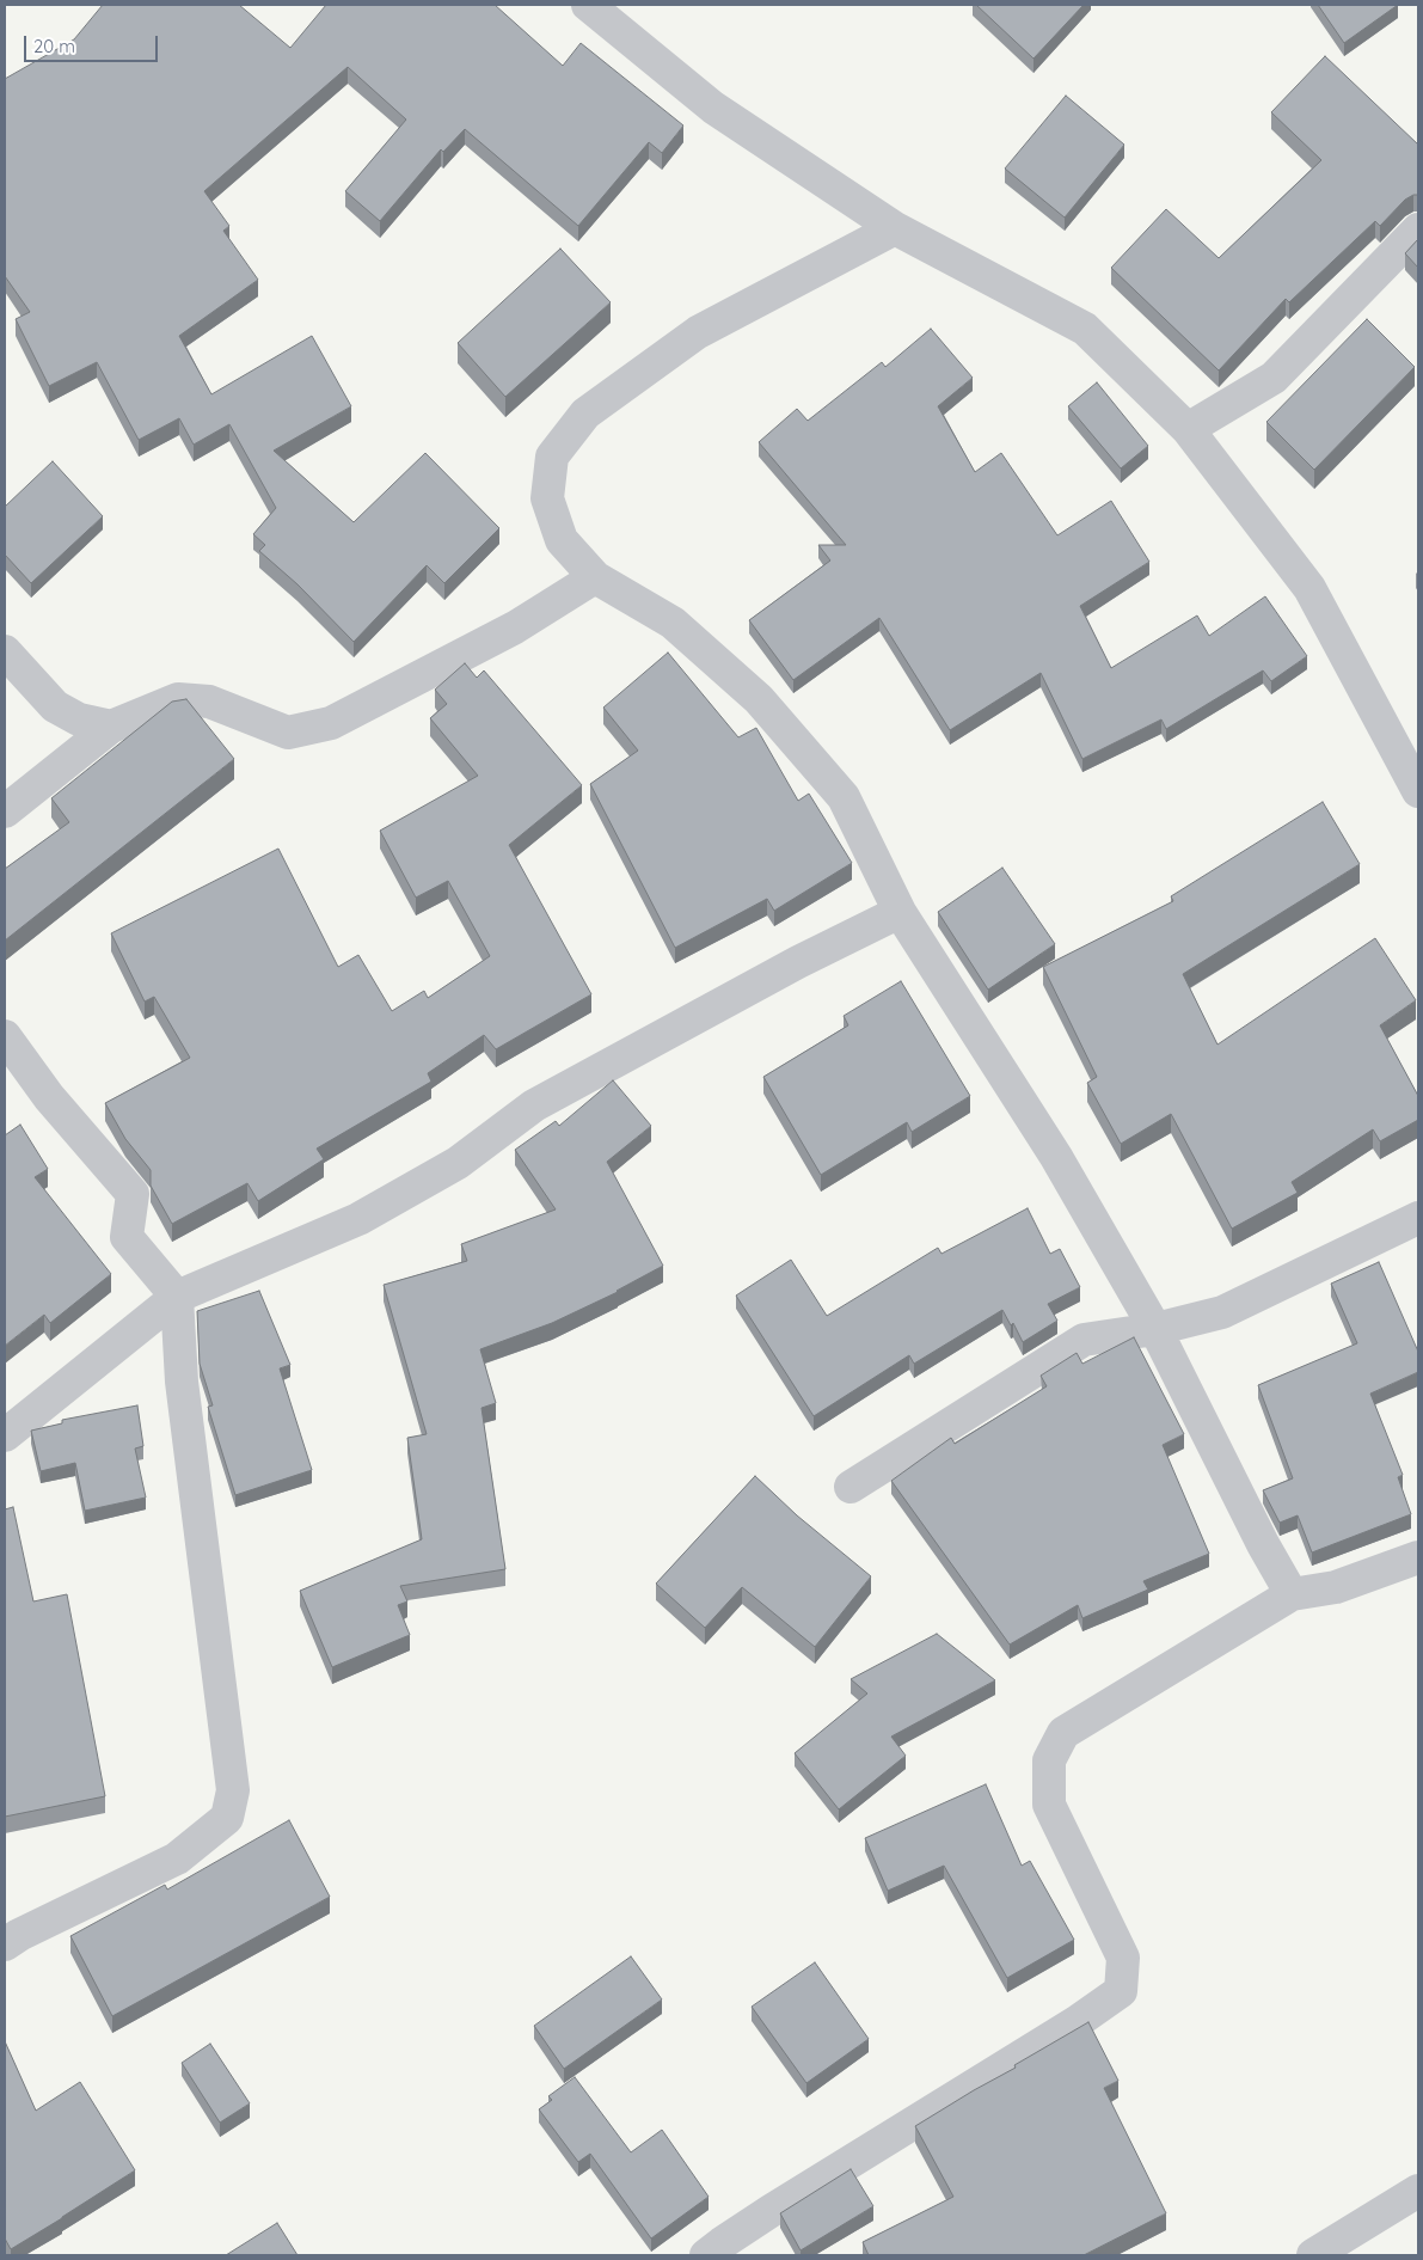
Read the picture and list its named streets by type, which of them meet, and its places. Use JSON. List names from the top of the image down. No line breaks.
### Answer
{"scale_bar":"20 m"}
